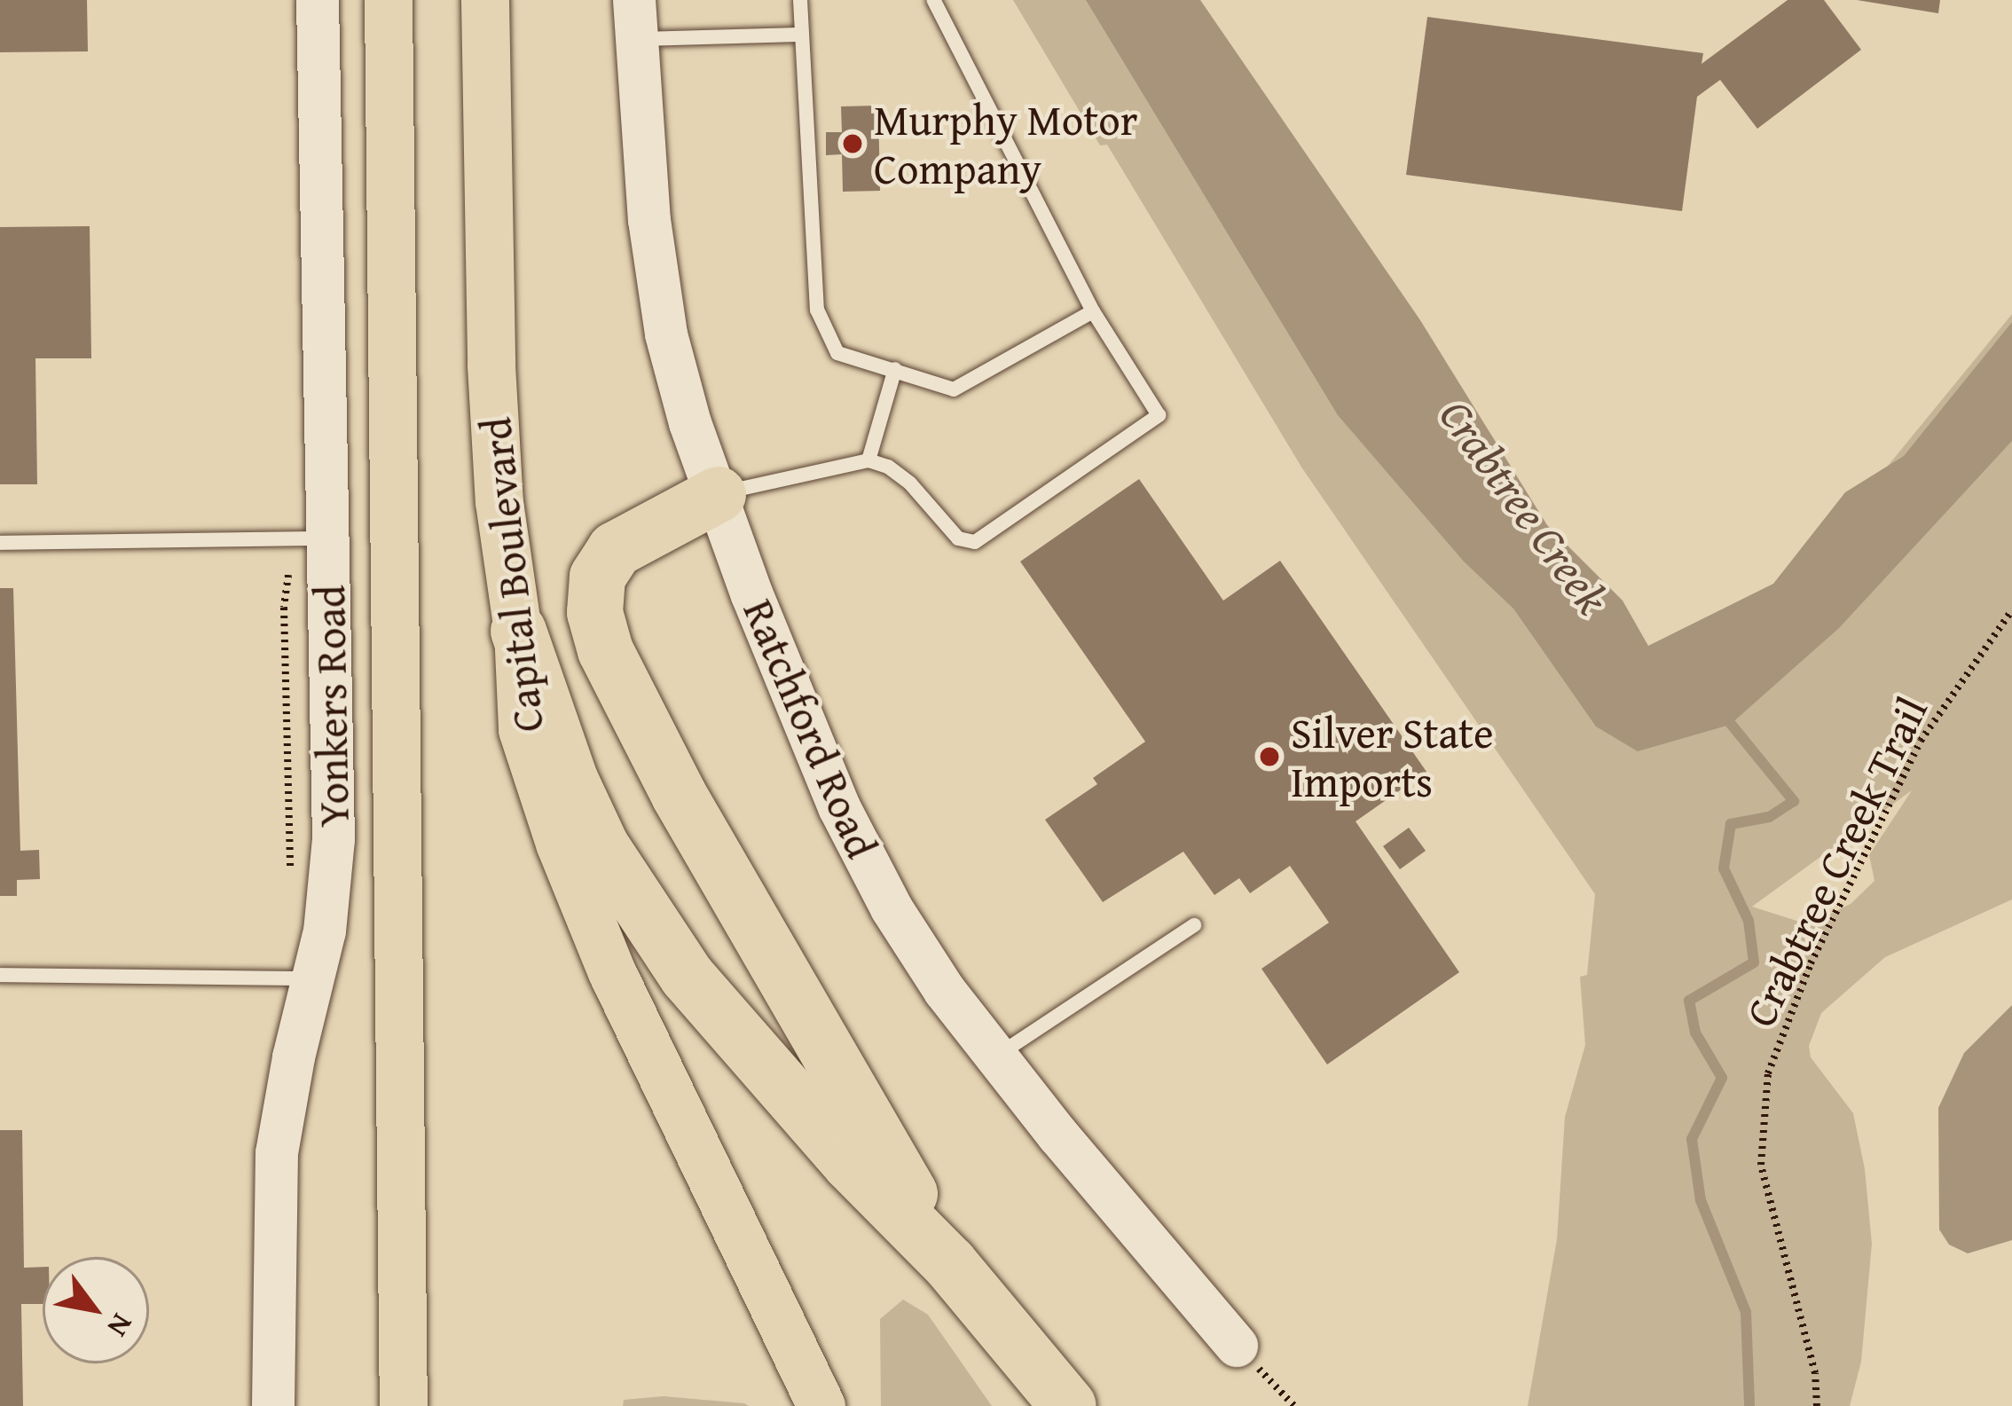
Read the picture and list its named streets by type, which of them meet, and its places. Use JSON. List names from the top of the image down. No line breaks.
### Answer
{"streets":{"main road":["Capital Boulevard"],"street":["Yonkers Road","Ratchford Road"],"path":["Crabtree Creek Trail"]},"water":["Crabtree Creek"],"places":["Murphy Motor Company","Silver State Imports"],"north":"bottom right"}
